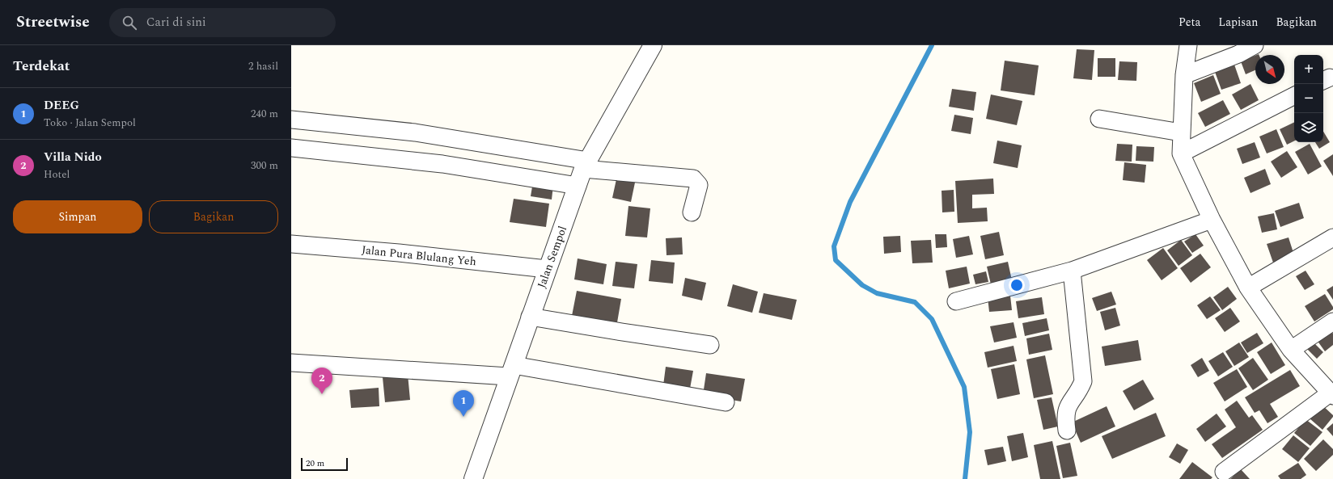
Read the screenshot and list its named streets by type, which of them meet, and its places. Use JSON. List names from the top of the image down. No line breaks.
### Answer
{"streets":{"street":["Jalan Pura Blulang Yeh","Jalan Sempol"]},"crossings":[["Jalan Pura Blulang Yeh","Jalan Sempol"]],"scale_bar":"20 m","north":"bottom right","page":{"header":"Streetwise","search":"Cari di sini","nav":["Peta","Lapisan","Bagikan"],"heading":["Terdekat","2 hasil"],"map_buttons":["+","−"],"list":[{"mark":"1","name":"DEEG","note":"Toko · Jalan Sempol","value":"240 m"},{"mark":"2","name":"Villa Nido","note":"Hotel","value":"300 m"}],"buttons":["Simpan","Bagikan"],"pins":["2","1"],"scale":"20 m"}}
